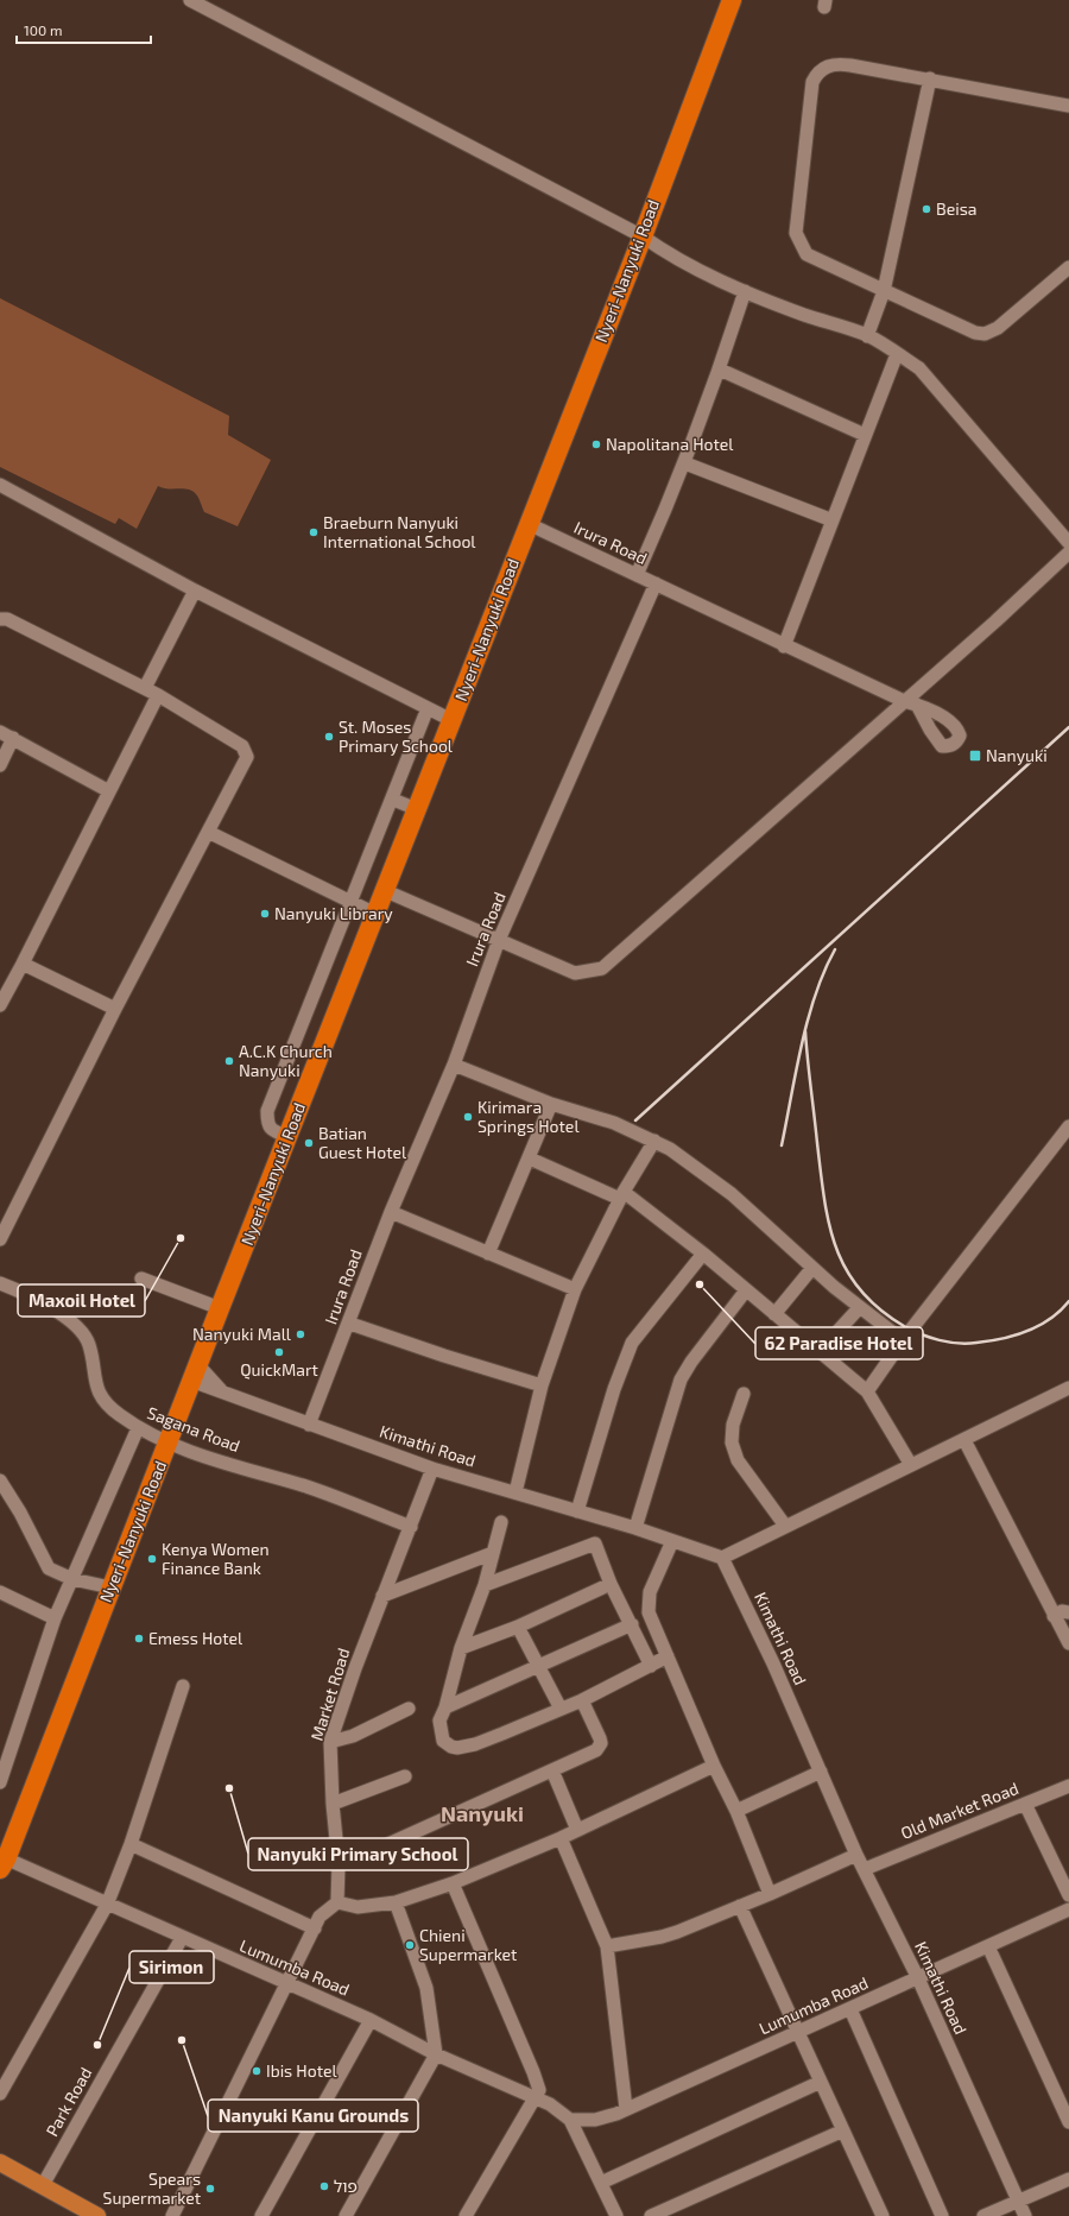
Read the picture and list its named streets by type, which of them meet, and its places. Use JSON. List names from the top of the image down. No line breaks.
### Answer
{"streets":{"highway":["Nyeri-Nanyuki Road"],"street":["Irura Road","Sagana Road","Kimathi Road","Market Road","Old Market Road","Lumumba Road","Park Road"]},"crossings":[["Nyeri-Nanyuki Road","Irura Road"],["Nyeri-Nanyuki Road","Sagana Road"],["Nyeri-Nanyuki Road","Kimathi Road"],["Nyeri-Nanyuki Road","Lumumba Road"],["Irura Road","Kimathi Road"],["Sagana Road","Market Road"],["Kimathi Road","Market Road"],["Kimathi Road","Old Market Road"],["Kimathi Road","Lumumba Road"],["Lumumba Road","Park Road"]],"districts":["Nanyuki"],"places":{"other":["Beisa","Napolitana Hotel","Braeburn Nanyuki International School","St. Moses Primary School","Nanyuki Library","A.C.K Church Nanyuki","Kirimara Springs Hotel","Batian Guest Hotel","Maxoil Hotel","62 Paradise Hotel","Nanyuki Mall","QuickMart","Kenya Women Finance Bank","Emess Hotel","Nanyuki Primary School","Chieni Supermarket","Nanyuki Kanu Grounds","Sirimon","Ibis Hotel","פול","Spears Supermarket"],"transit":["Nanyuki"]},"scale_bar":"100 m"}
